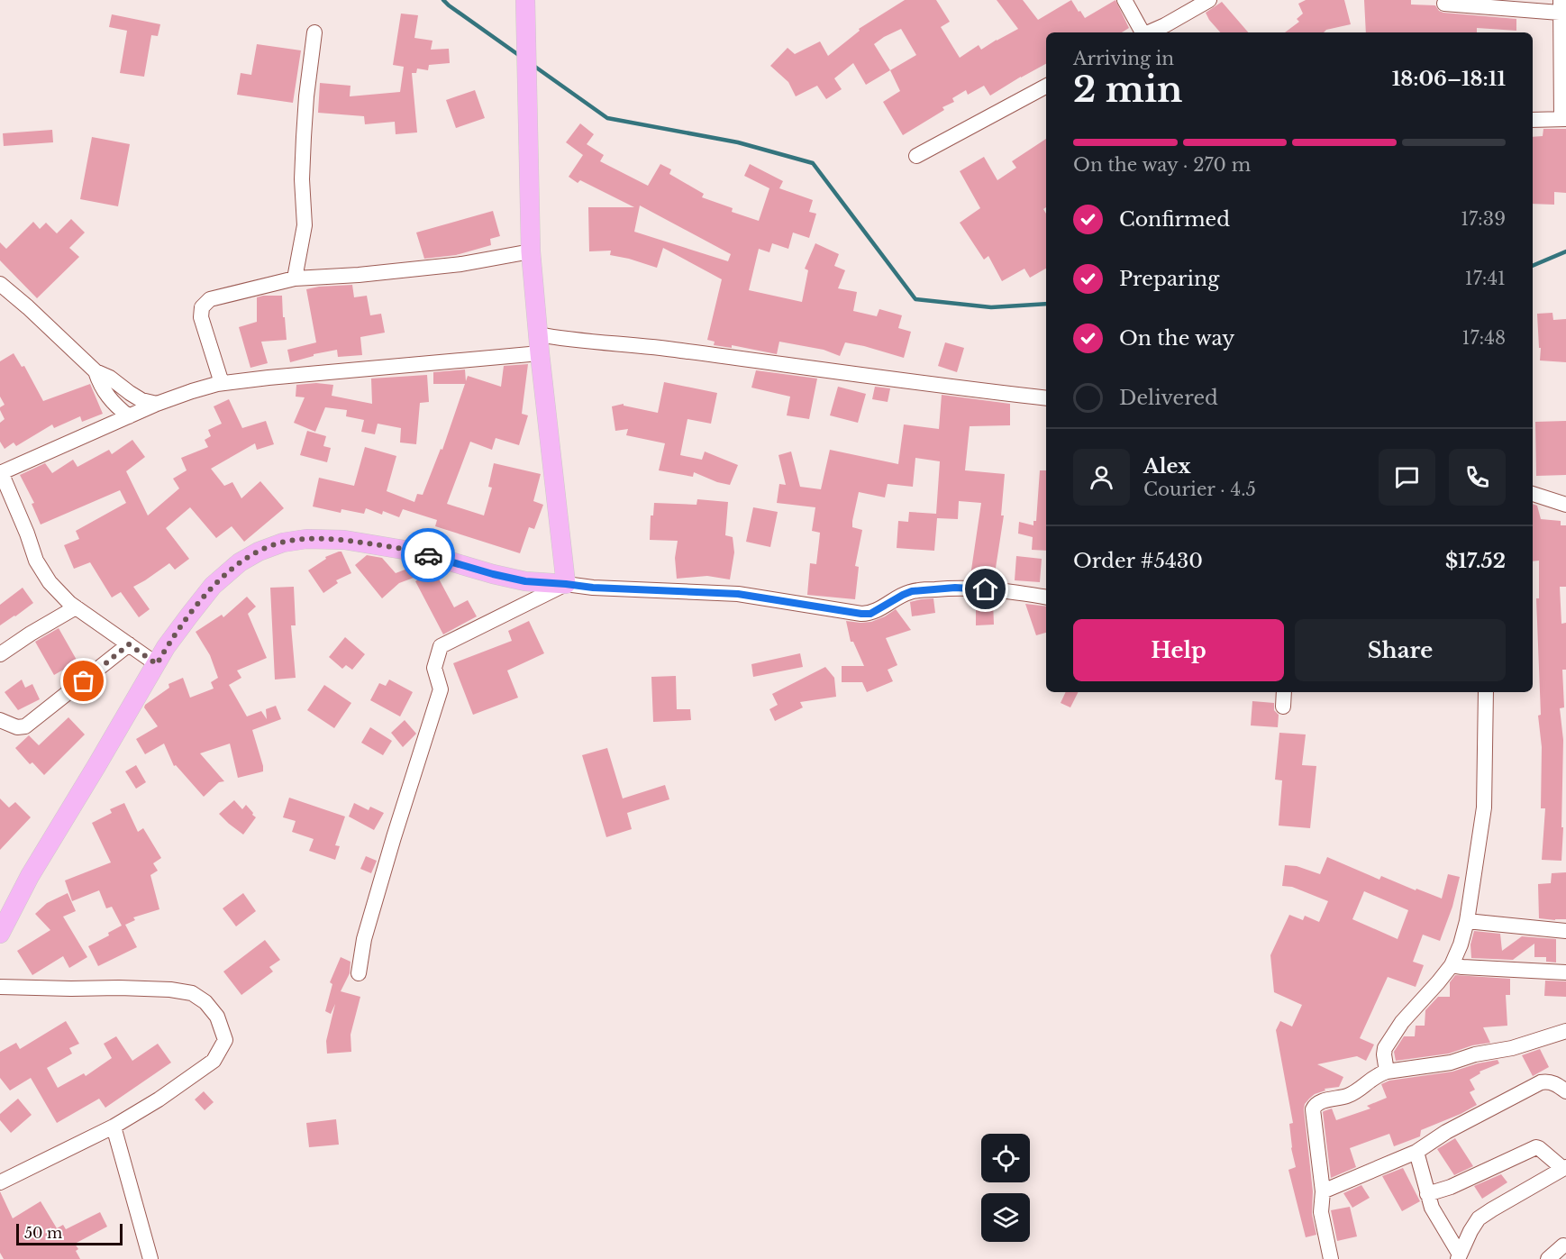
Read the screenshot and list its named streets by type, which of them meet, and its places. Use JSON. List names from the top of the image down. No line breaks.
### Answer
{"scale_bar":"50 m","page":{"heading":["2 min","Arriving in","18:06–18:11"],"panel":["Alex","Courier · 4.5","Order #5430","$17.52"],"bar":"On the way · 270 m","list":[["Confirmed","17:39"],["Preparing","17:41"],["On the way","17:48"],"Delivered"],"buttons":["Help","Share"],"scale":"50 m"}}
